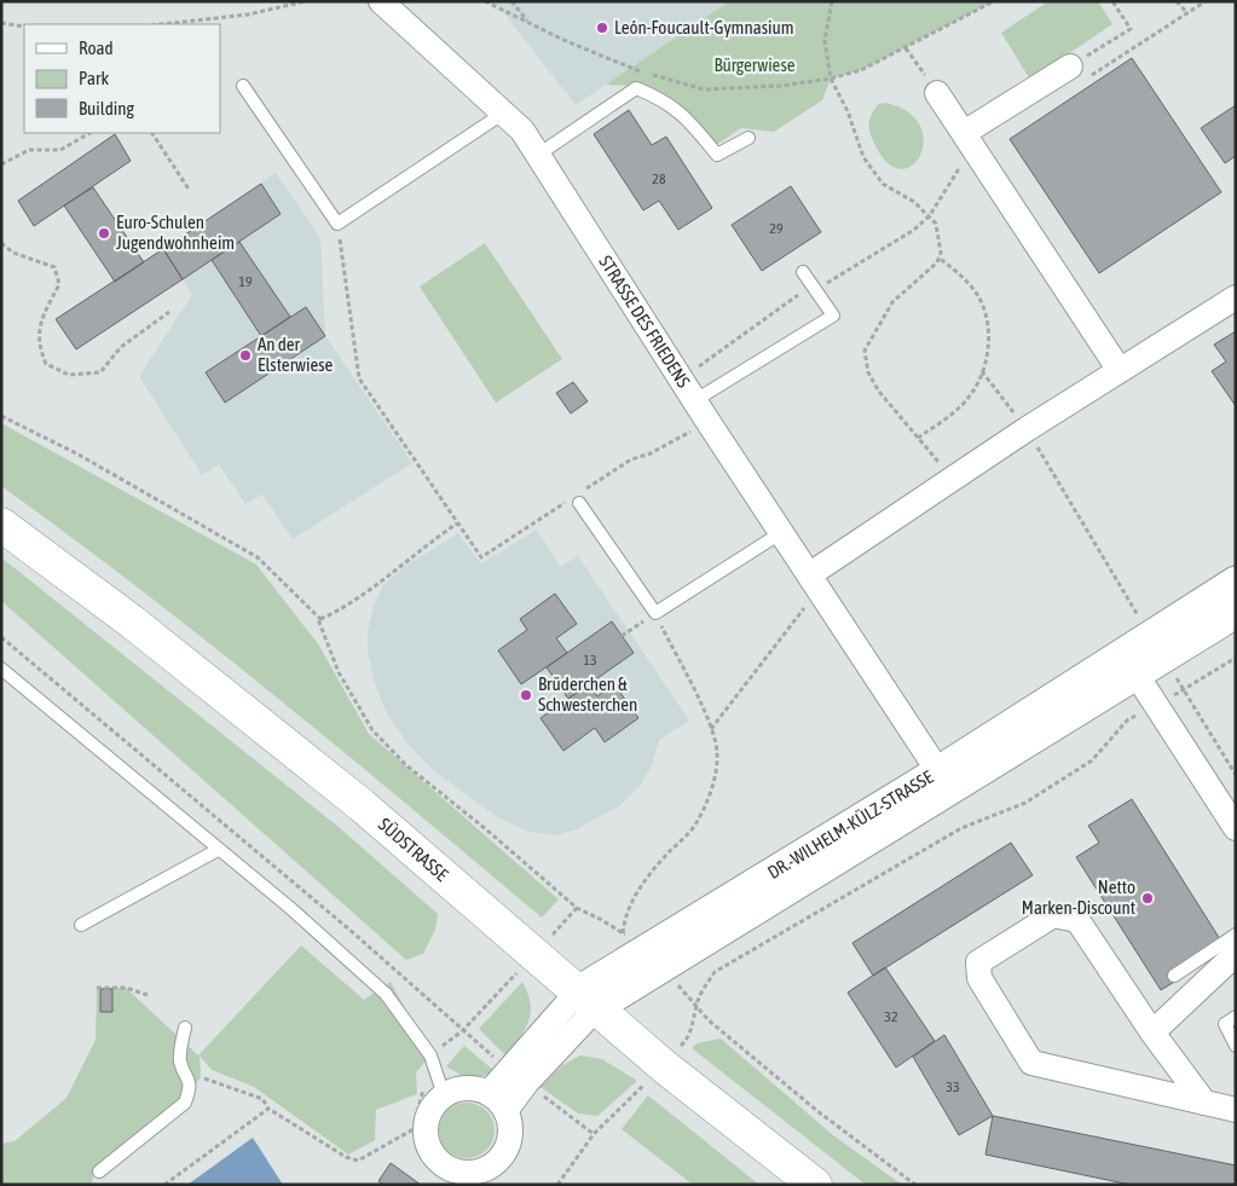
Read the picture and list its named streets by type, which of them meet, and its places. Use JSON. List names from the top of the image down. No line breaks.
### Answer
{"streets":{"main road":["SÜDSTRASSE"],"street":["STRASSE DES FRIEDENS","DR.-WILHELM-KÜLZ-STRASSE"]},"crossings":[["STRASSE DES FRIEDENS","DR.-WILHELM-KÜLZ-STRASSE"],["DR.-WILHELM-KÜLZ-STRASSE","SÜDSTRASSE"]],"parks":["Bürgerwiese"],"places":["León-Foucault-Gymnasium","Euro-Schulen Jugendwohnheim","An der Elsterwiese","Brüderchen & Schwesterchen","Netto Marken-Discount"],"house_numbers":["28","29","19","13","32","33"],"legend":["Road","Park","Building"]}
